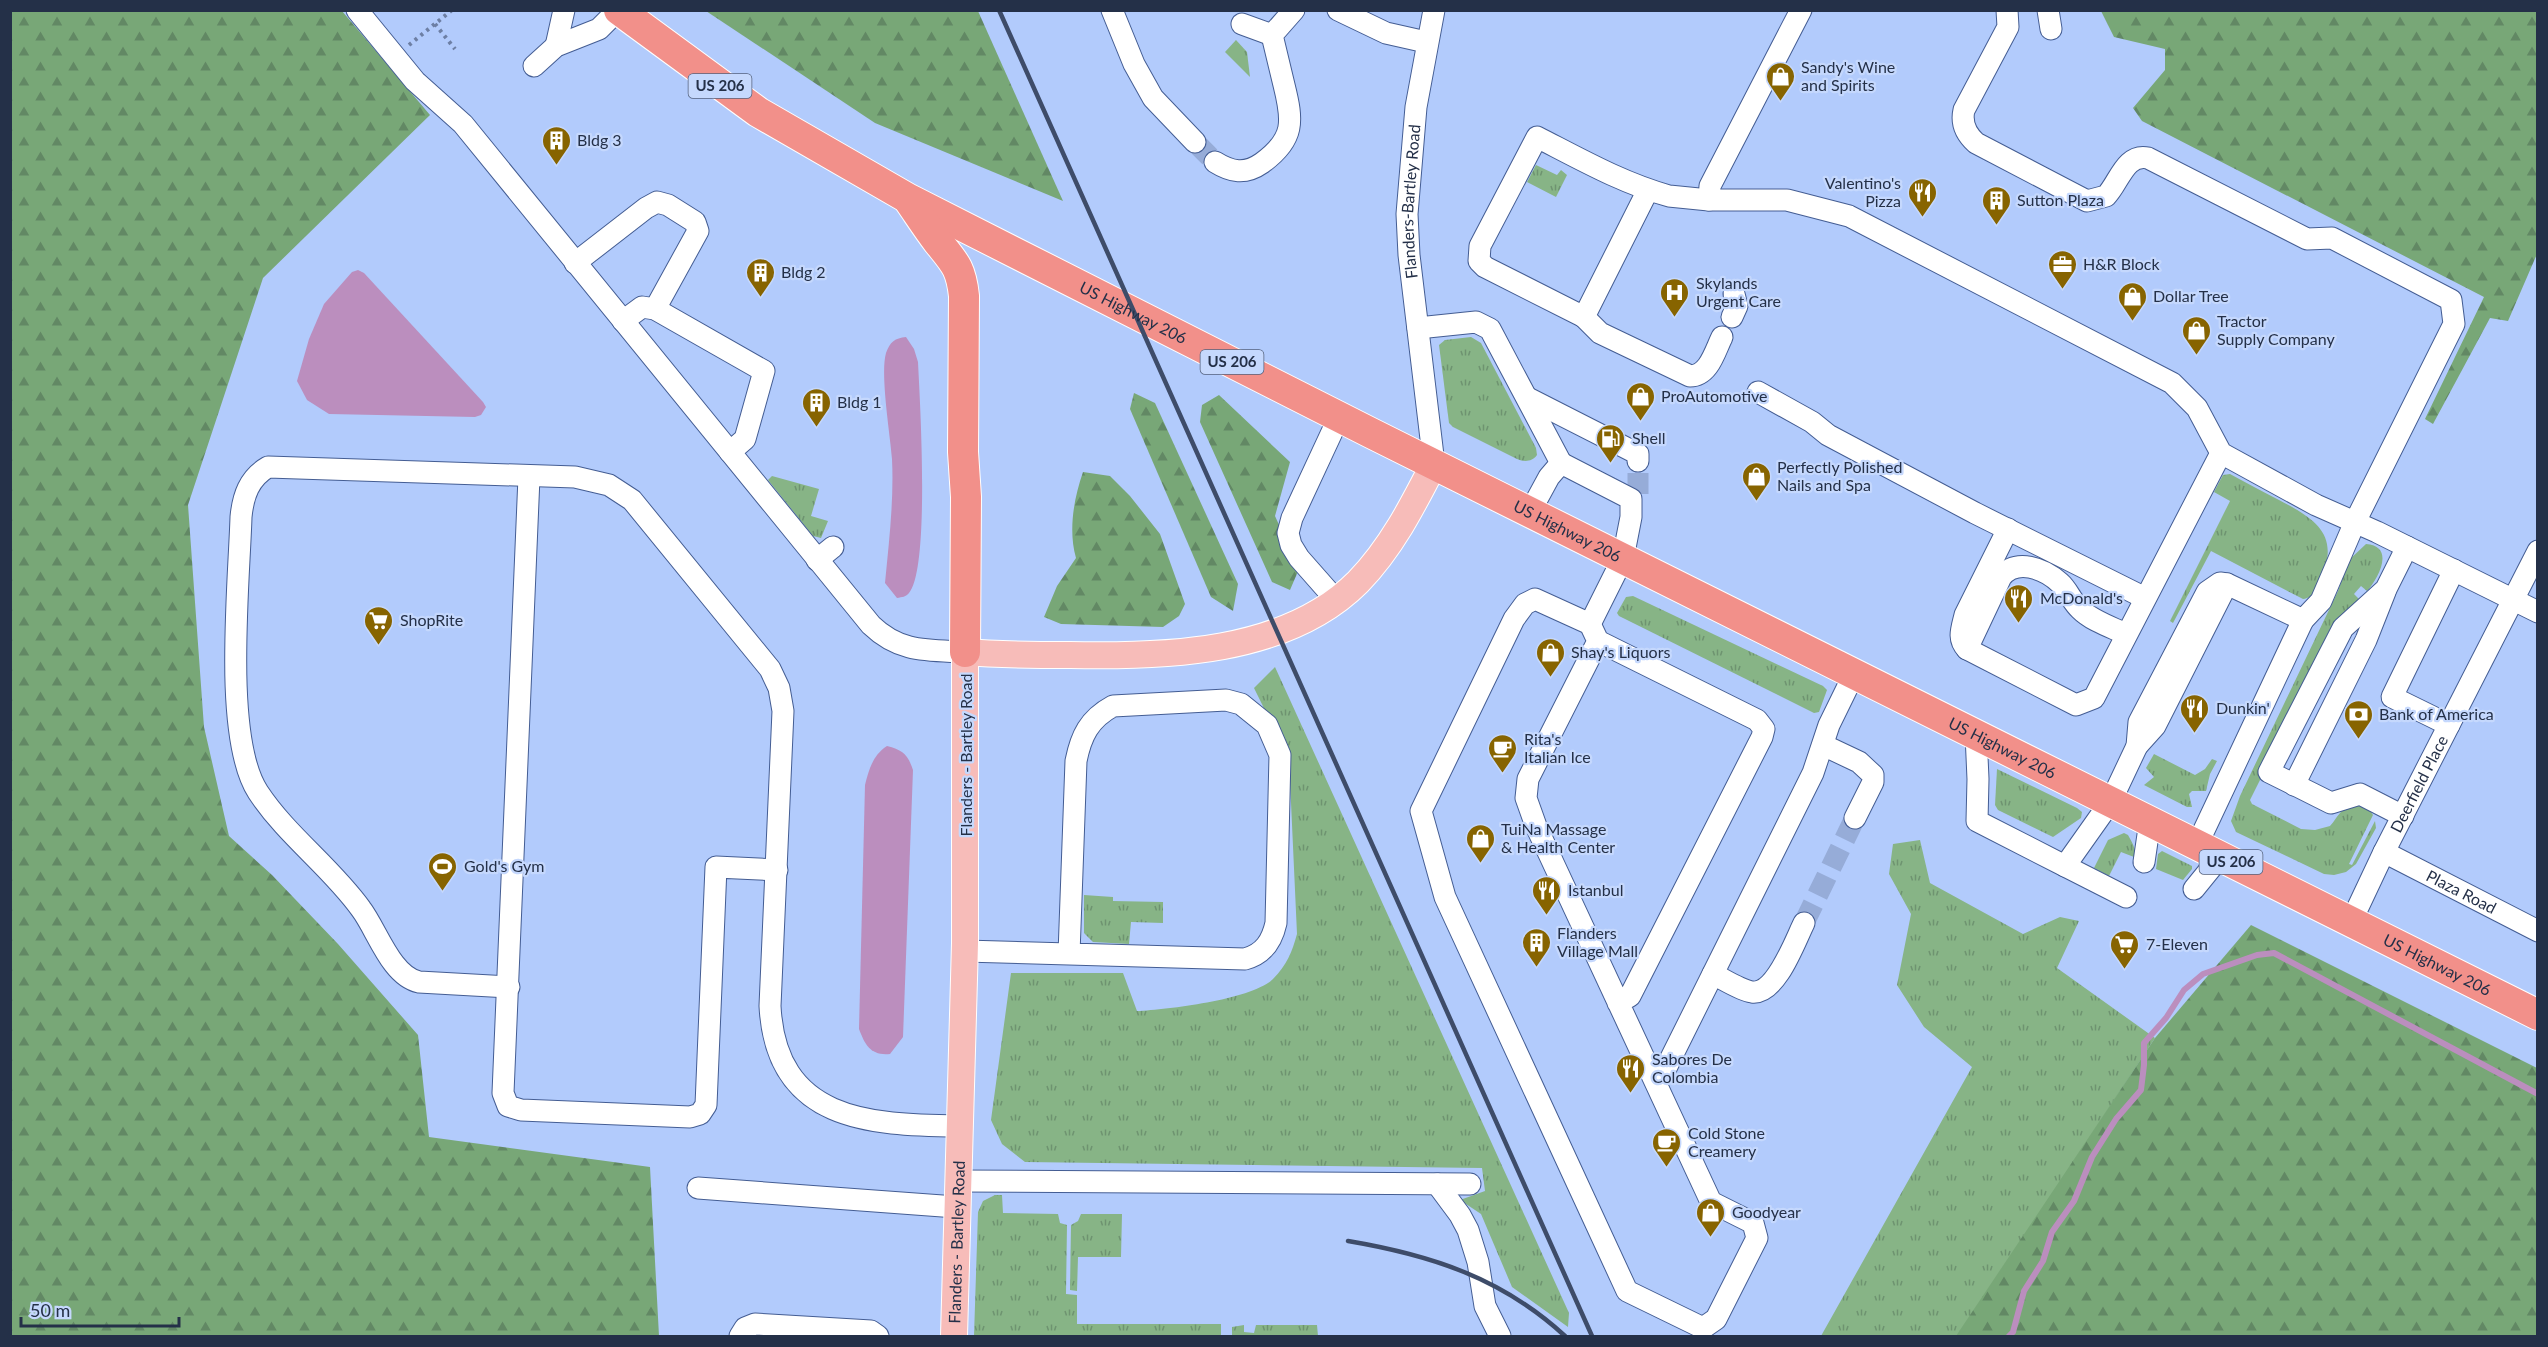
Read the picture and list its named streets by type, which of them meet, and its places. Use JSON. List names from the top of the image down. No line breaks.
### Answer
{"streets":{"highway":["US 206","US Highway 206"],"main road":["Flanders - Bartley Road"],"street":["Flanders-Bartley Road","Deerfield Place","Plaza Road"]},"crossings":[["Flanders-Bartley Road","US Highway 206"],["Flanders-Bartley Road","Flanders - Bartley Road"],["US Highway 206","Flanders - Bartley Road"],["US Highway 206","Deerfield Place"],["Deerfield Place","Plaza Road"]],"places":{"shop":["Sandy's Wine and Spirits","Dollar Tree","Tractor Supply Company","ProAutomotive","Perfectly Polished Nails and Spa","Shay's Liquors","TuiNa Massage & Health Center","Goodyear"],"building":["Bldg 3","Sutton Plaza","Bldg 2","Bldg 1","Flanders Village Mall"],"restaurant":["Valentino's Pizza","McDonald's","Dunkin'","Istanbul","Sabores De Colombia"],"office":["H&R Block"],"hospital":["Skylands Urgent Care"],"fuel station":["Shell"],"supermarket":["ShopRite","7-Eleven"],"bank":["Bank of America"],"cafe":["Rita's Italian Ice","Cold Stone Creamery"],"sports":["Gold's Gym"]},"scale_bar":"50 m"}
